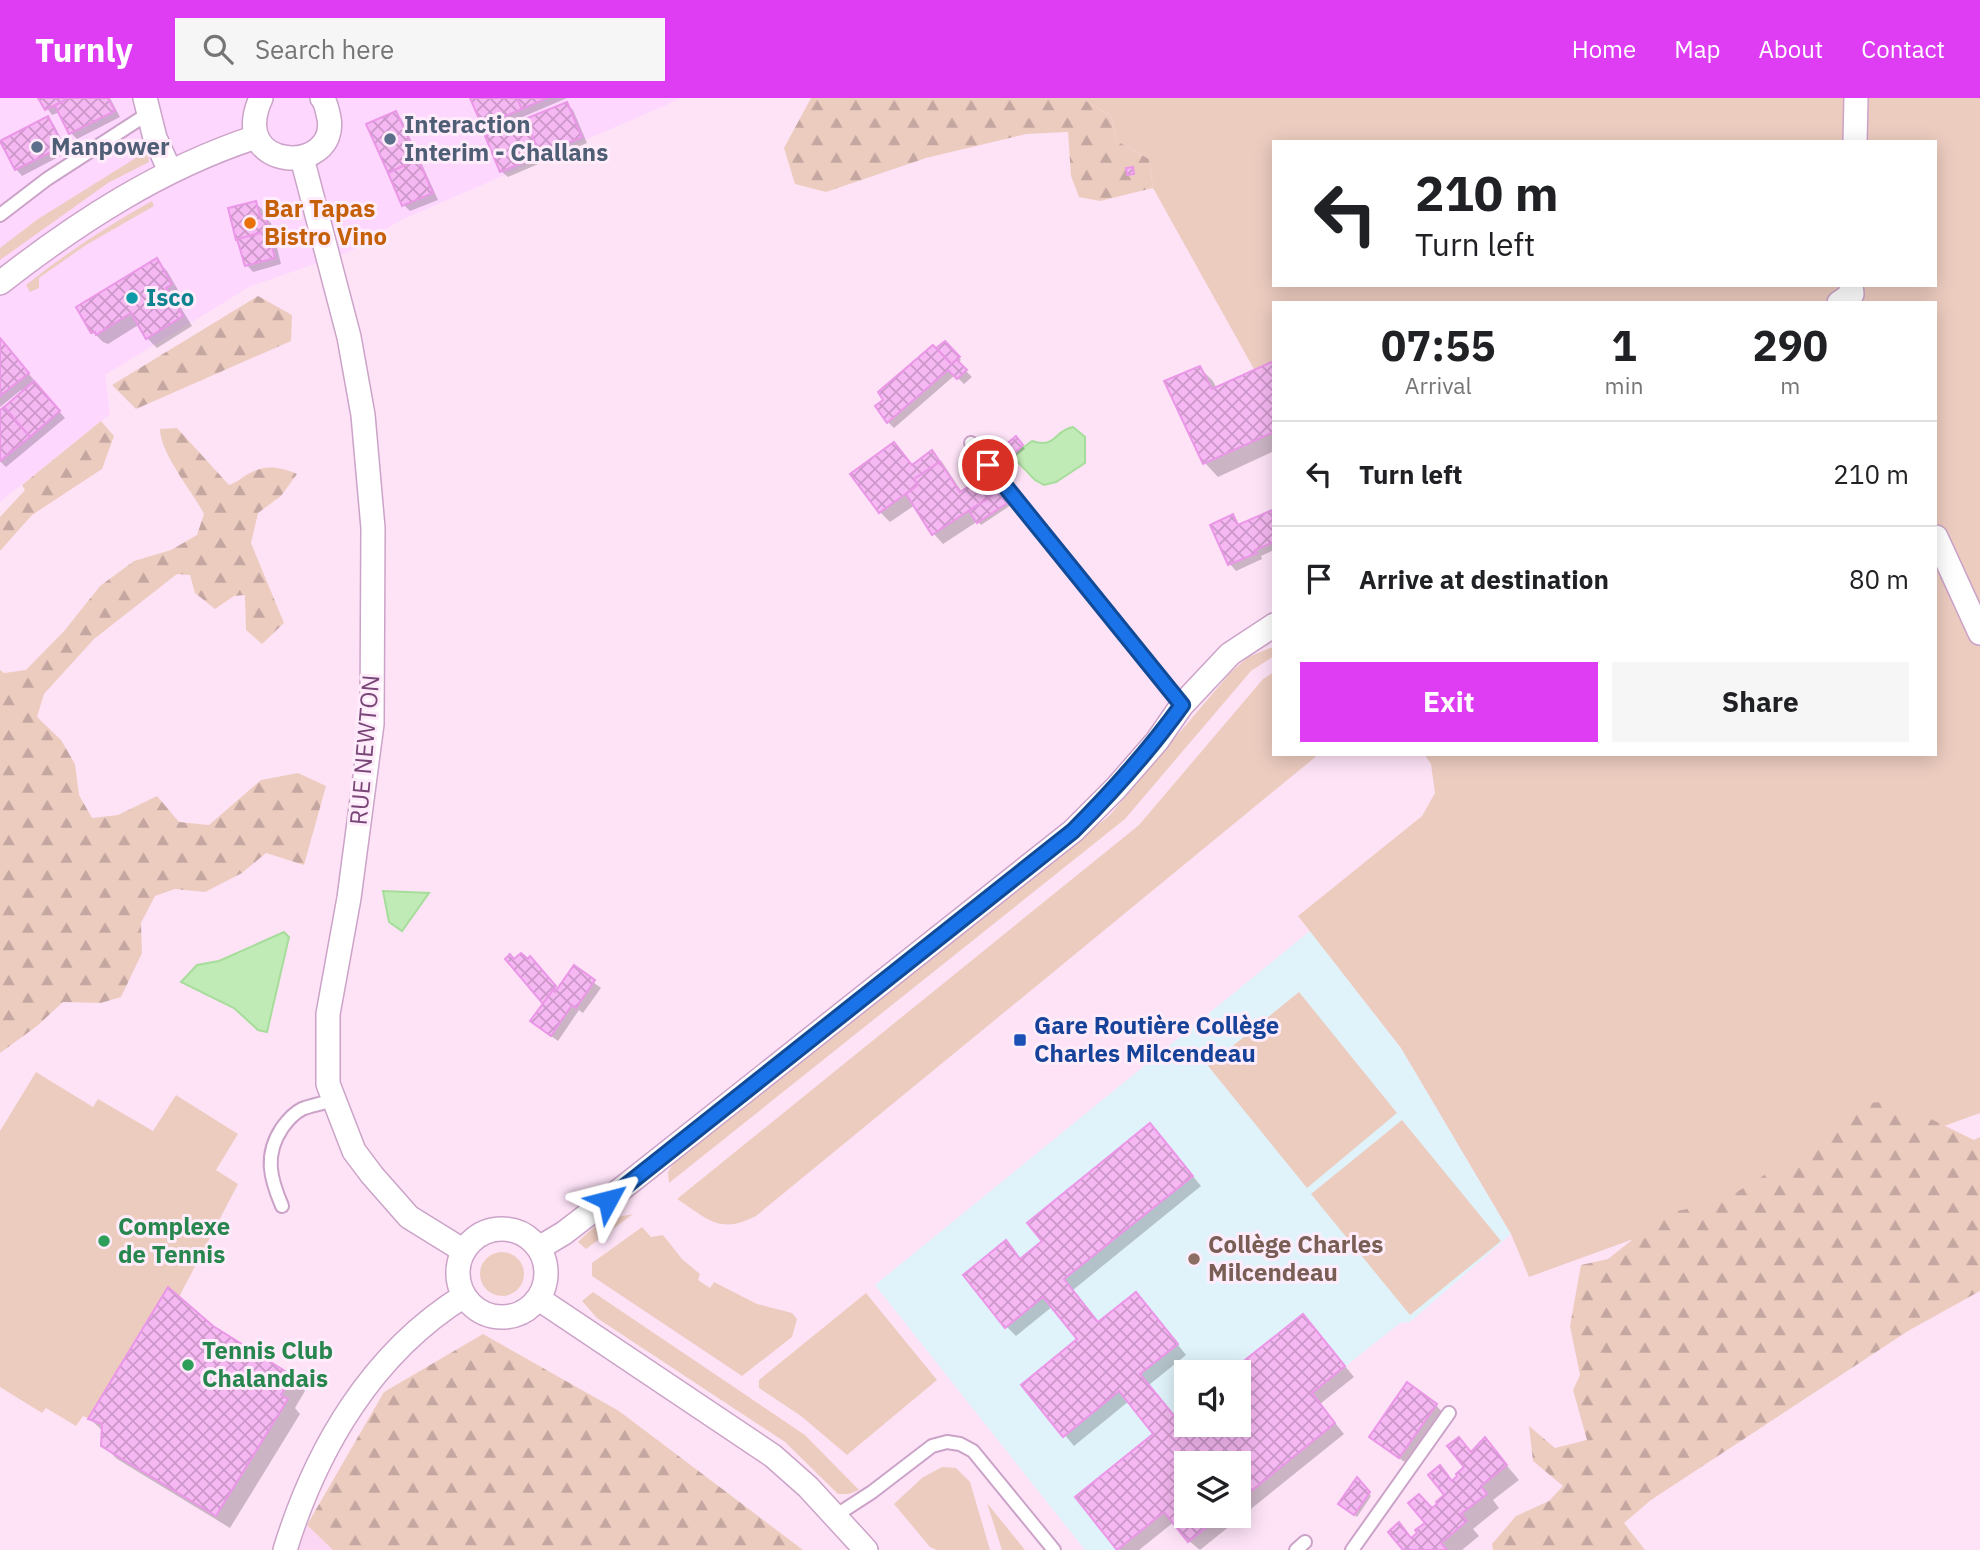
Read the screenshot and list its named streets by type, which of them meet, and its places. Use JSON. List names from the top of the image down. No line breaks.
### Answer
{"streets":{"street":["RUE NEWTON"]},"places":{"other":["Interaction Interim - Challans","Manpower","Bar Tapas Bistro Vino","Isco","Complexe de Tennis","Collège Charles Milcendeau","Tennis Club Chalandais"],"transit":["Gare Routière Collège Charles Milcendeau"]},"page":{"header":"Turnly","search":"Search here","nav":["Home","Map","About","Contact"],"turn":["210 m","Turn left"],"eta":["07:55","Arrival","1","min","290","m"],"list":[{"name":"Turn left","value":"210 m"},{"name":"Arrive at destination","value":"80 m"}],"buttons":["Exit","Share"]}}
